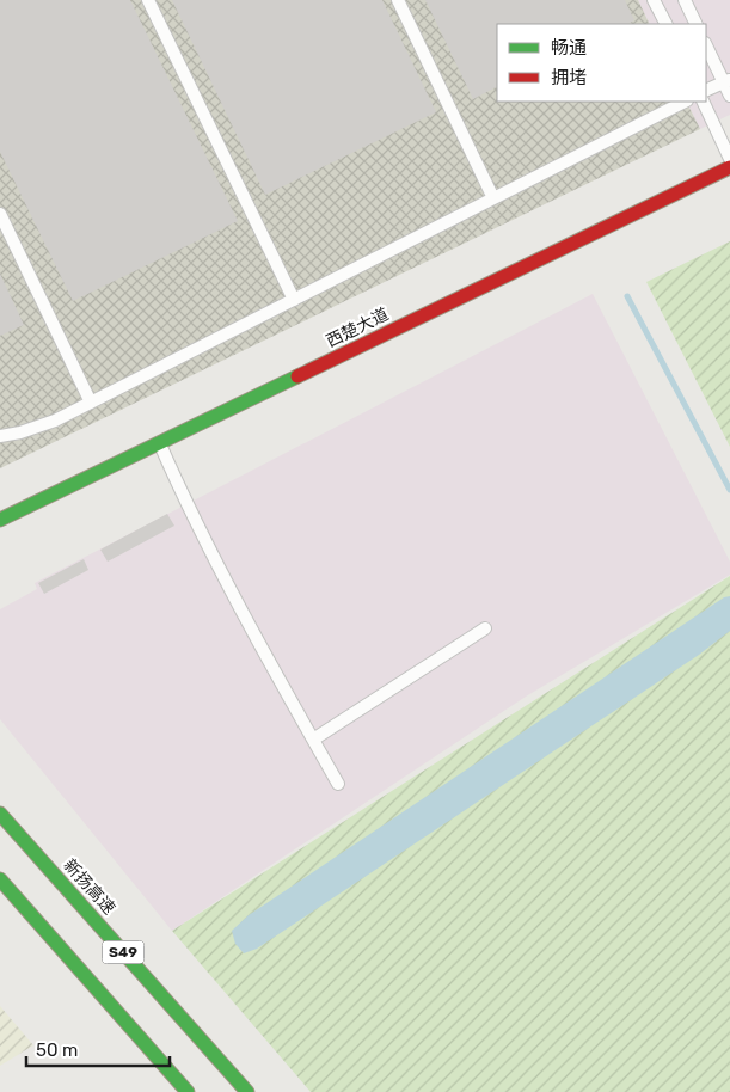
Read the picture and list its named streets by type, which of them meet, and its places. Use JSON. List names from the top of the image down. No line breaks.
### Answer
{"streets":{"main road":["西楚大道","新扬高速","S49"]},"legend":["畅通","拥堵"],"scale_bar":"50 m"}
